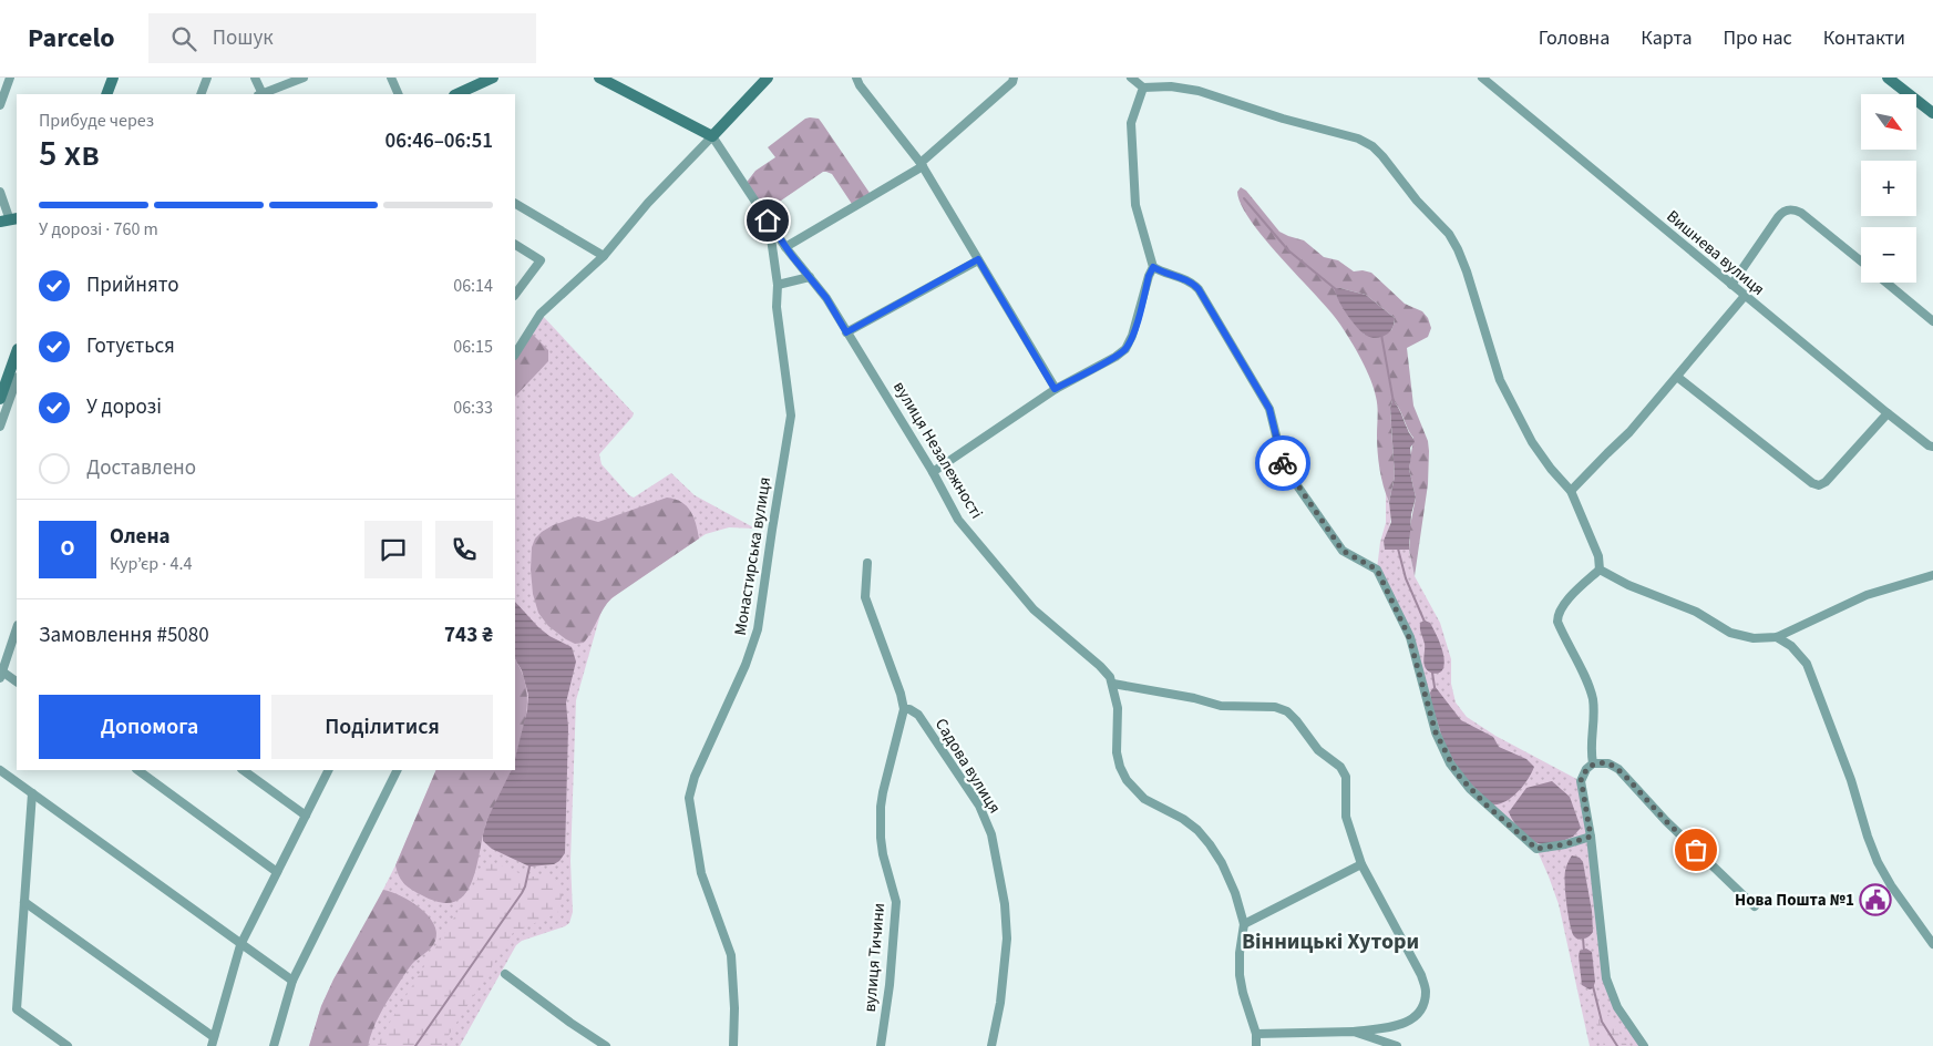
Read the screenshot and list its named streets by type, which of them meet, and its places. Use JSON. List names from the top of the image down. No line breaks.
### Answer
{"streets":{"street":["Вишнева вулиця","Монастирська вулиця","Садова вулиця","вулиця Тичини"]},"crossings":[["Садова вулиця","вулиця Тичини"]],"districts":["Вінницькі Хутори"],"places":{"public building":["Нова Пошта №1"]},"north":"bottom right","page":{"header":"Parcelo","search":"Пошук","nav":["Головна","Карта","Про нас","Контакти"],"map_buttons":["+","−"],"heading":["5 хв","Прибуде через","06:46–06:51"],"panel":["Олена","Кур’єр · 4.4","Замовлення #5080","743 ₴"],"bar":"У дорозі · 760 m","list":[["Прийнято","06:14"],["Готується","06:15"],["У дорозі","06:33"],"Доставлено"],"round":"О","buttons":["Допомога","Поділитися"]}}
